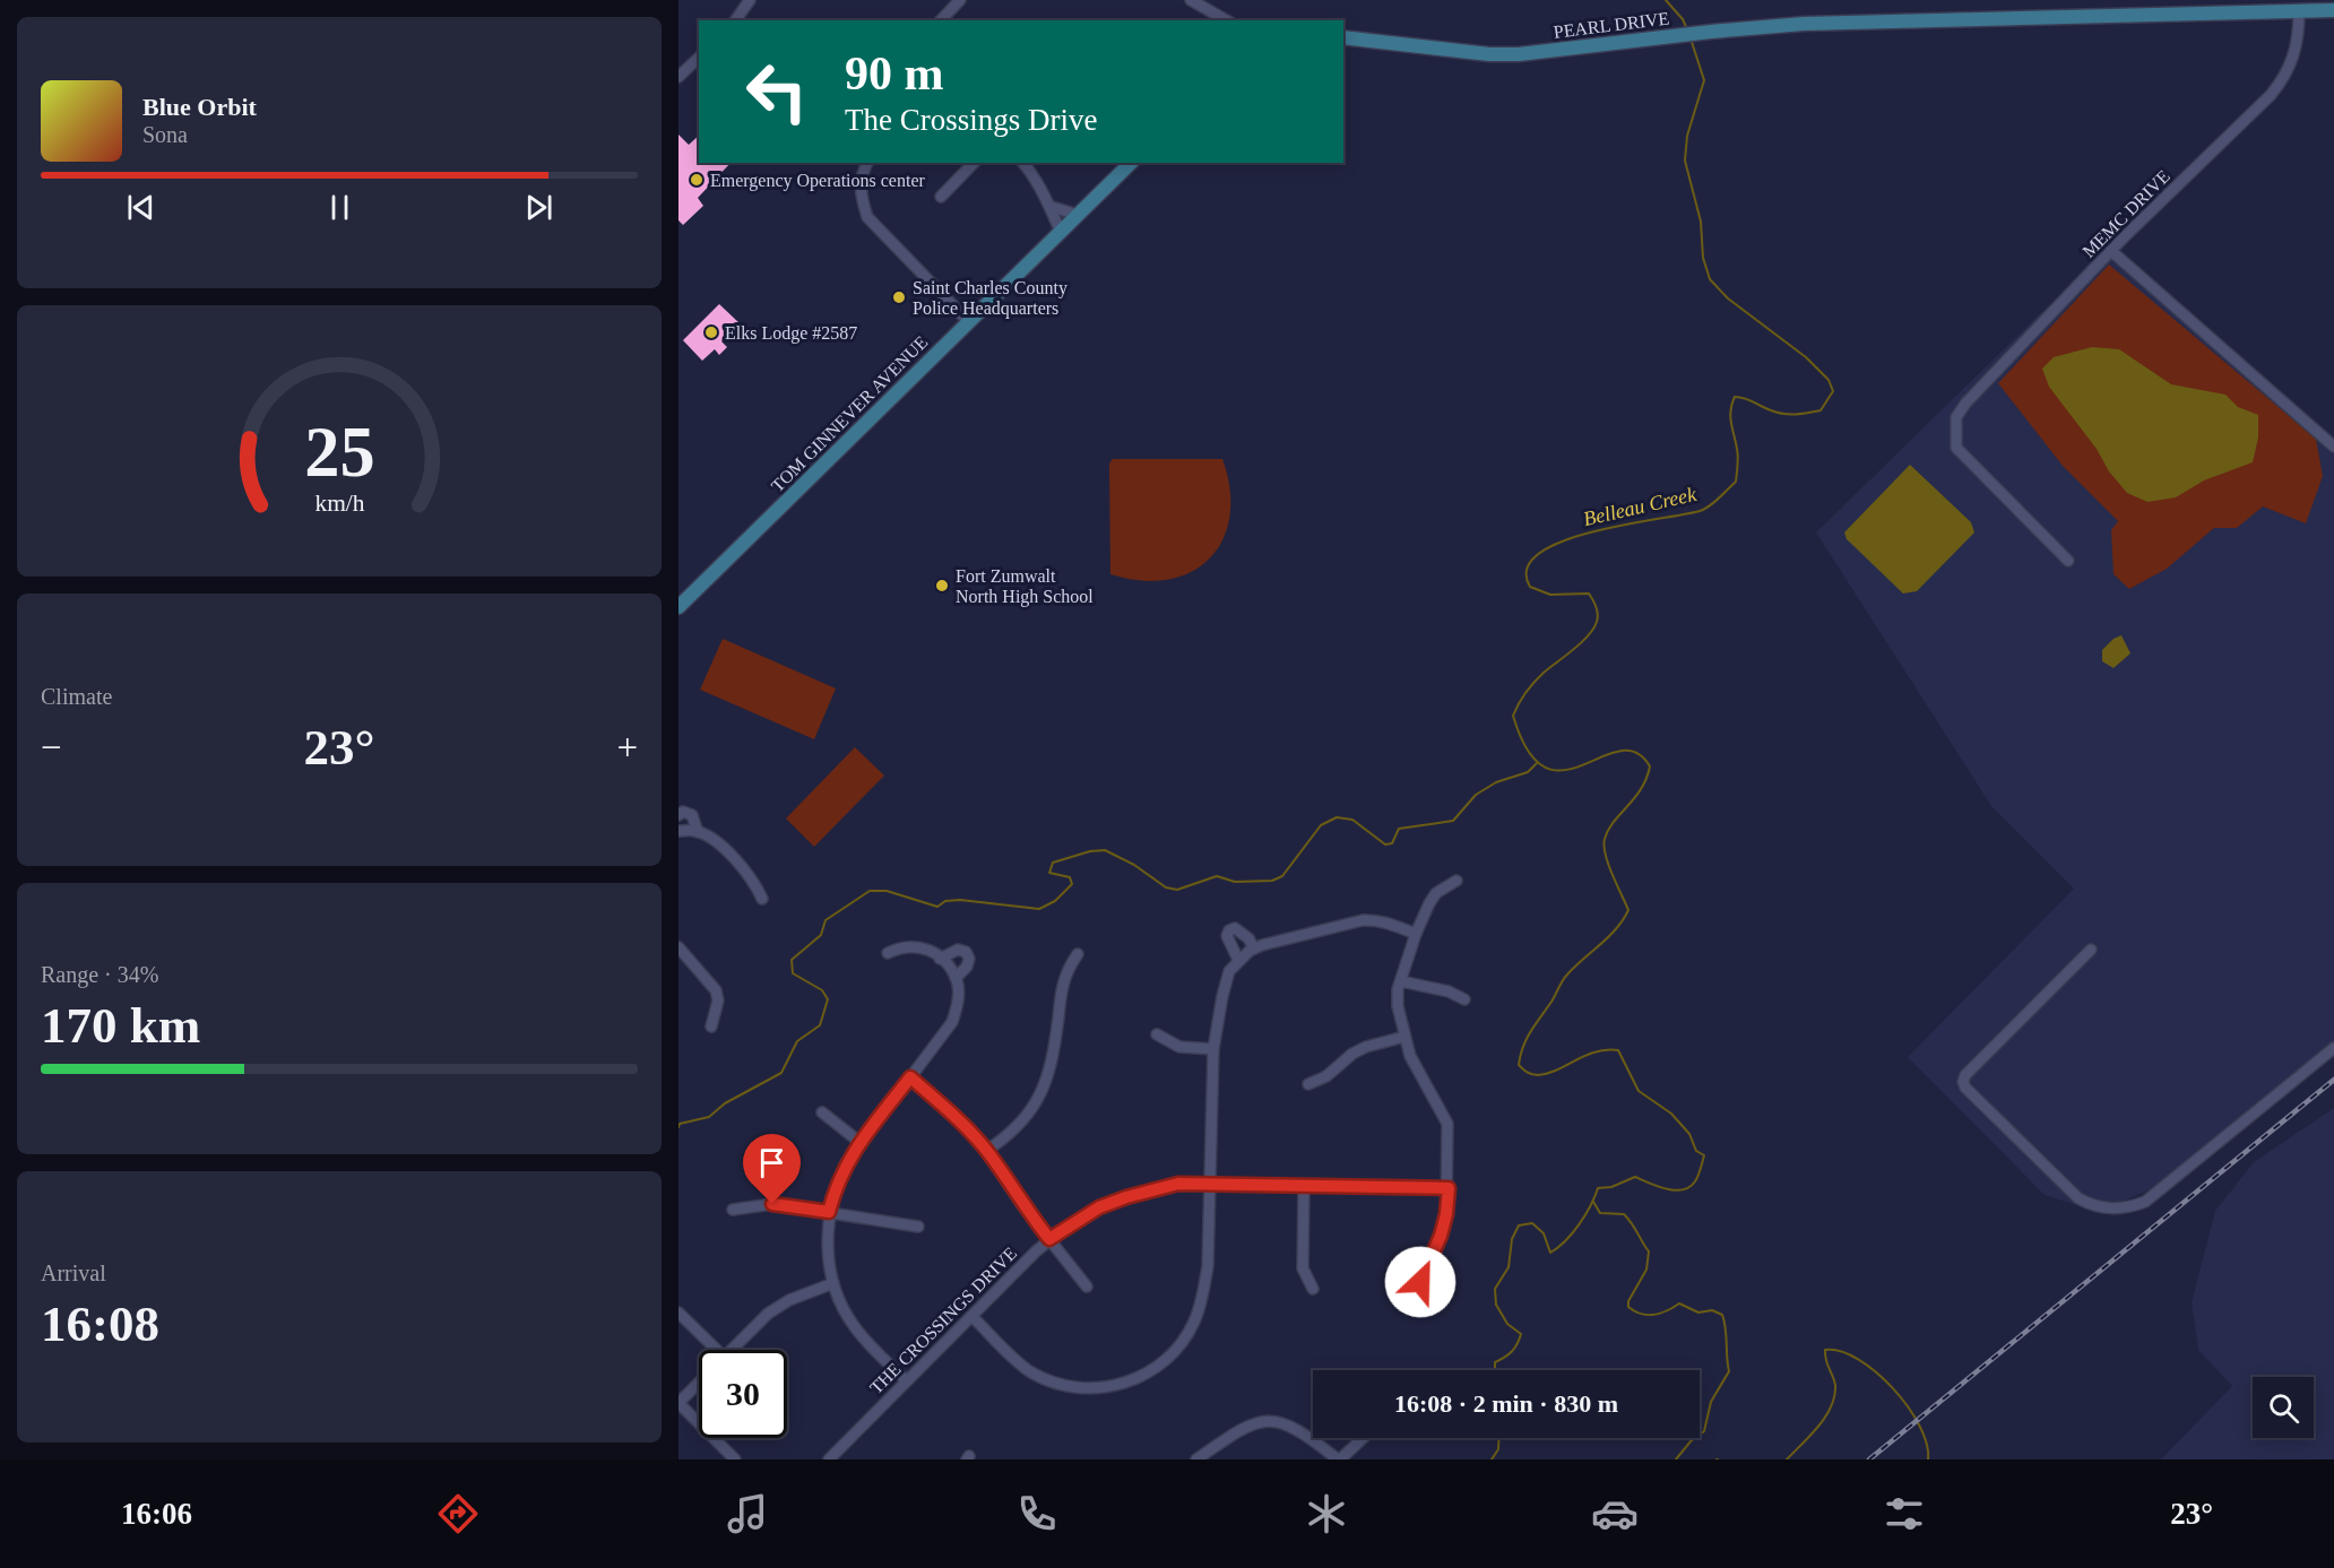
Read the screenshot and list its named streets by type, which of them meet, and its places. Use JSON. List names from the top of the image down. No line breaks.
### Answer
{"streets":{"main road":["PEARL DRIVE","TOM GINNEVER AVENUE"],"street":["MEMC DRIVE","THE CROSSINGS DRIVE"]},"crossings":[["PEARL DRIVE","MEMC DRIVE"]],"water":["Belleau Creek"],"places":["Emergency Operations center","Saint Charles County Police Headquarters","Elks Lodge #2587","Fort Zumwalt North High School"],"page":{"turn":["90 m","The Crossings Drive"],"song":["Blue Orbit","Sona"],"tile":["Climate",["Range · 34%","170 km"],["Arrival","16:08"]],"heat":["−","23°","+"],"limit":"30","trip":"16:08 · 2 min · 830 m","tabs":["16:06","23°"],"gauge":["25","km/h"]}}
